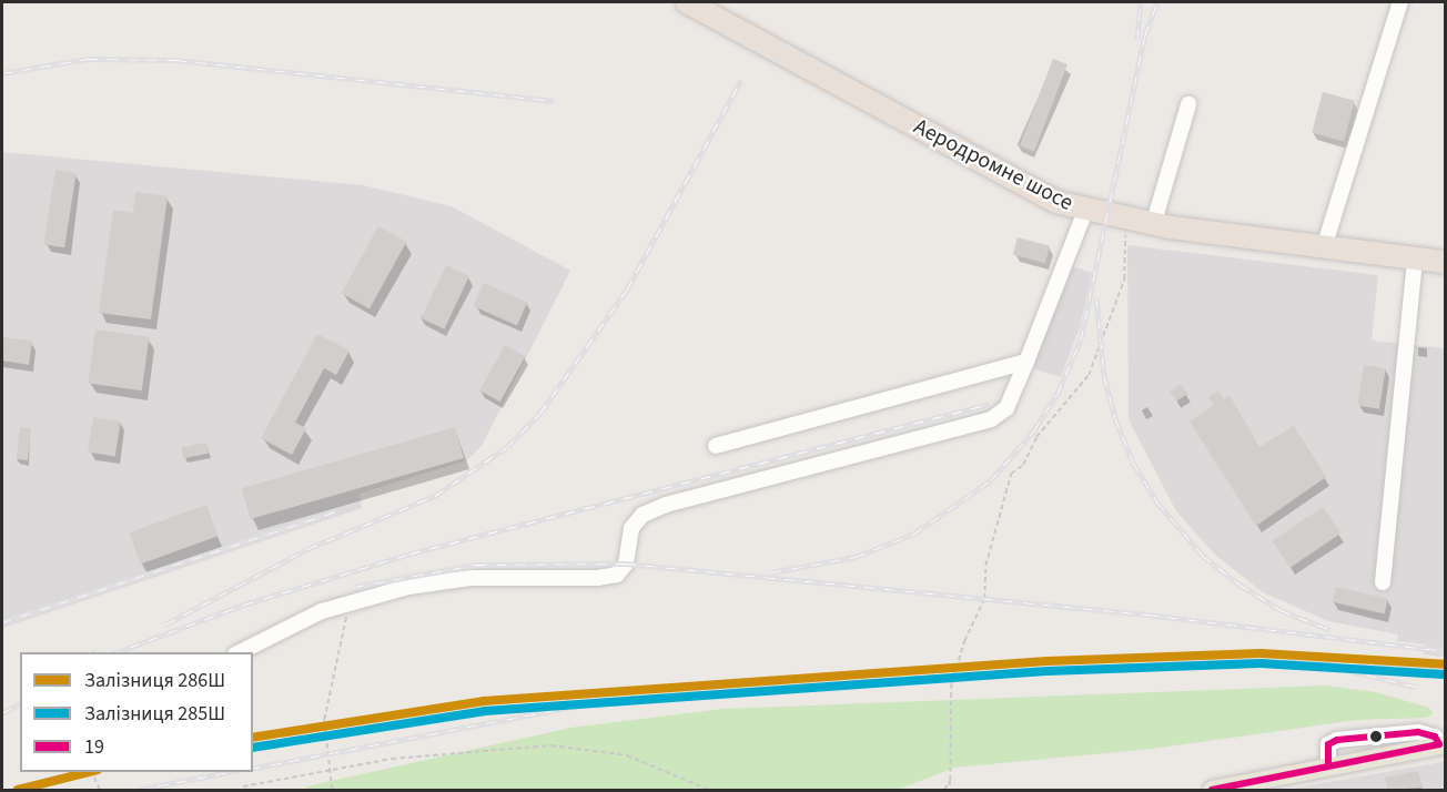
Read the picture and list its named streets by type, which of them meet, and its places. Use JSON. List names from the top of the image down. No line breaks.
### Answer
{"streets":{"highway":["Аеродромне шосе"]},"lines":["rail line 286Ш","rail line 285Ш","transit line 19"],"legend":["Залізниця 286Ш","Залізниця 285Ш","19"]}
